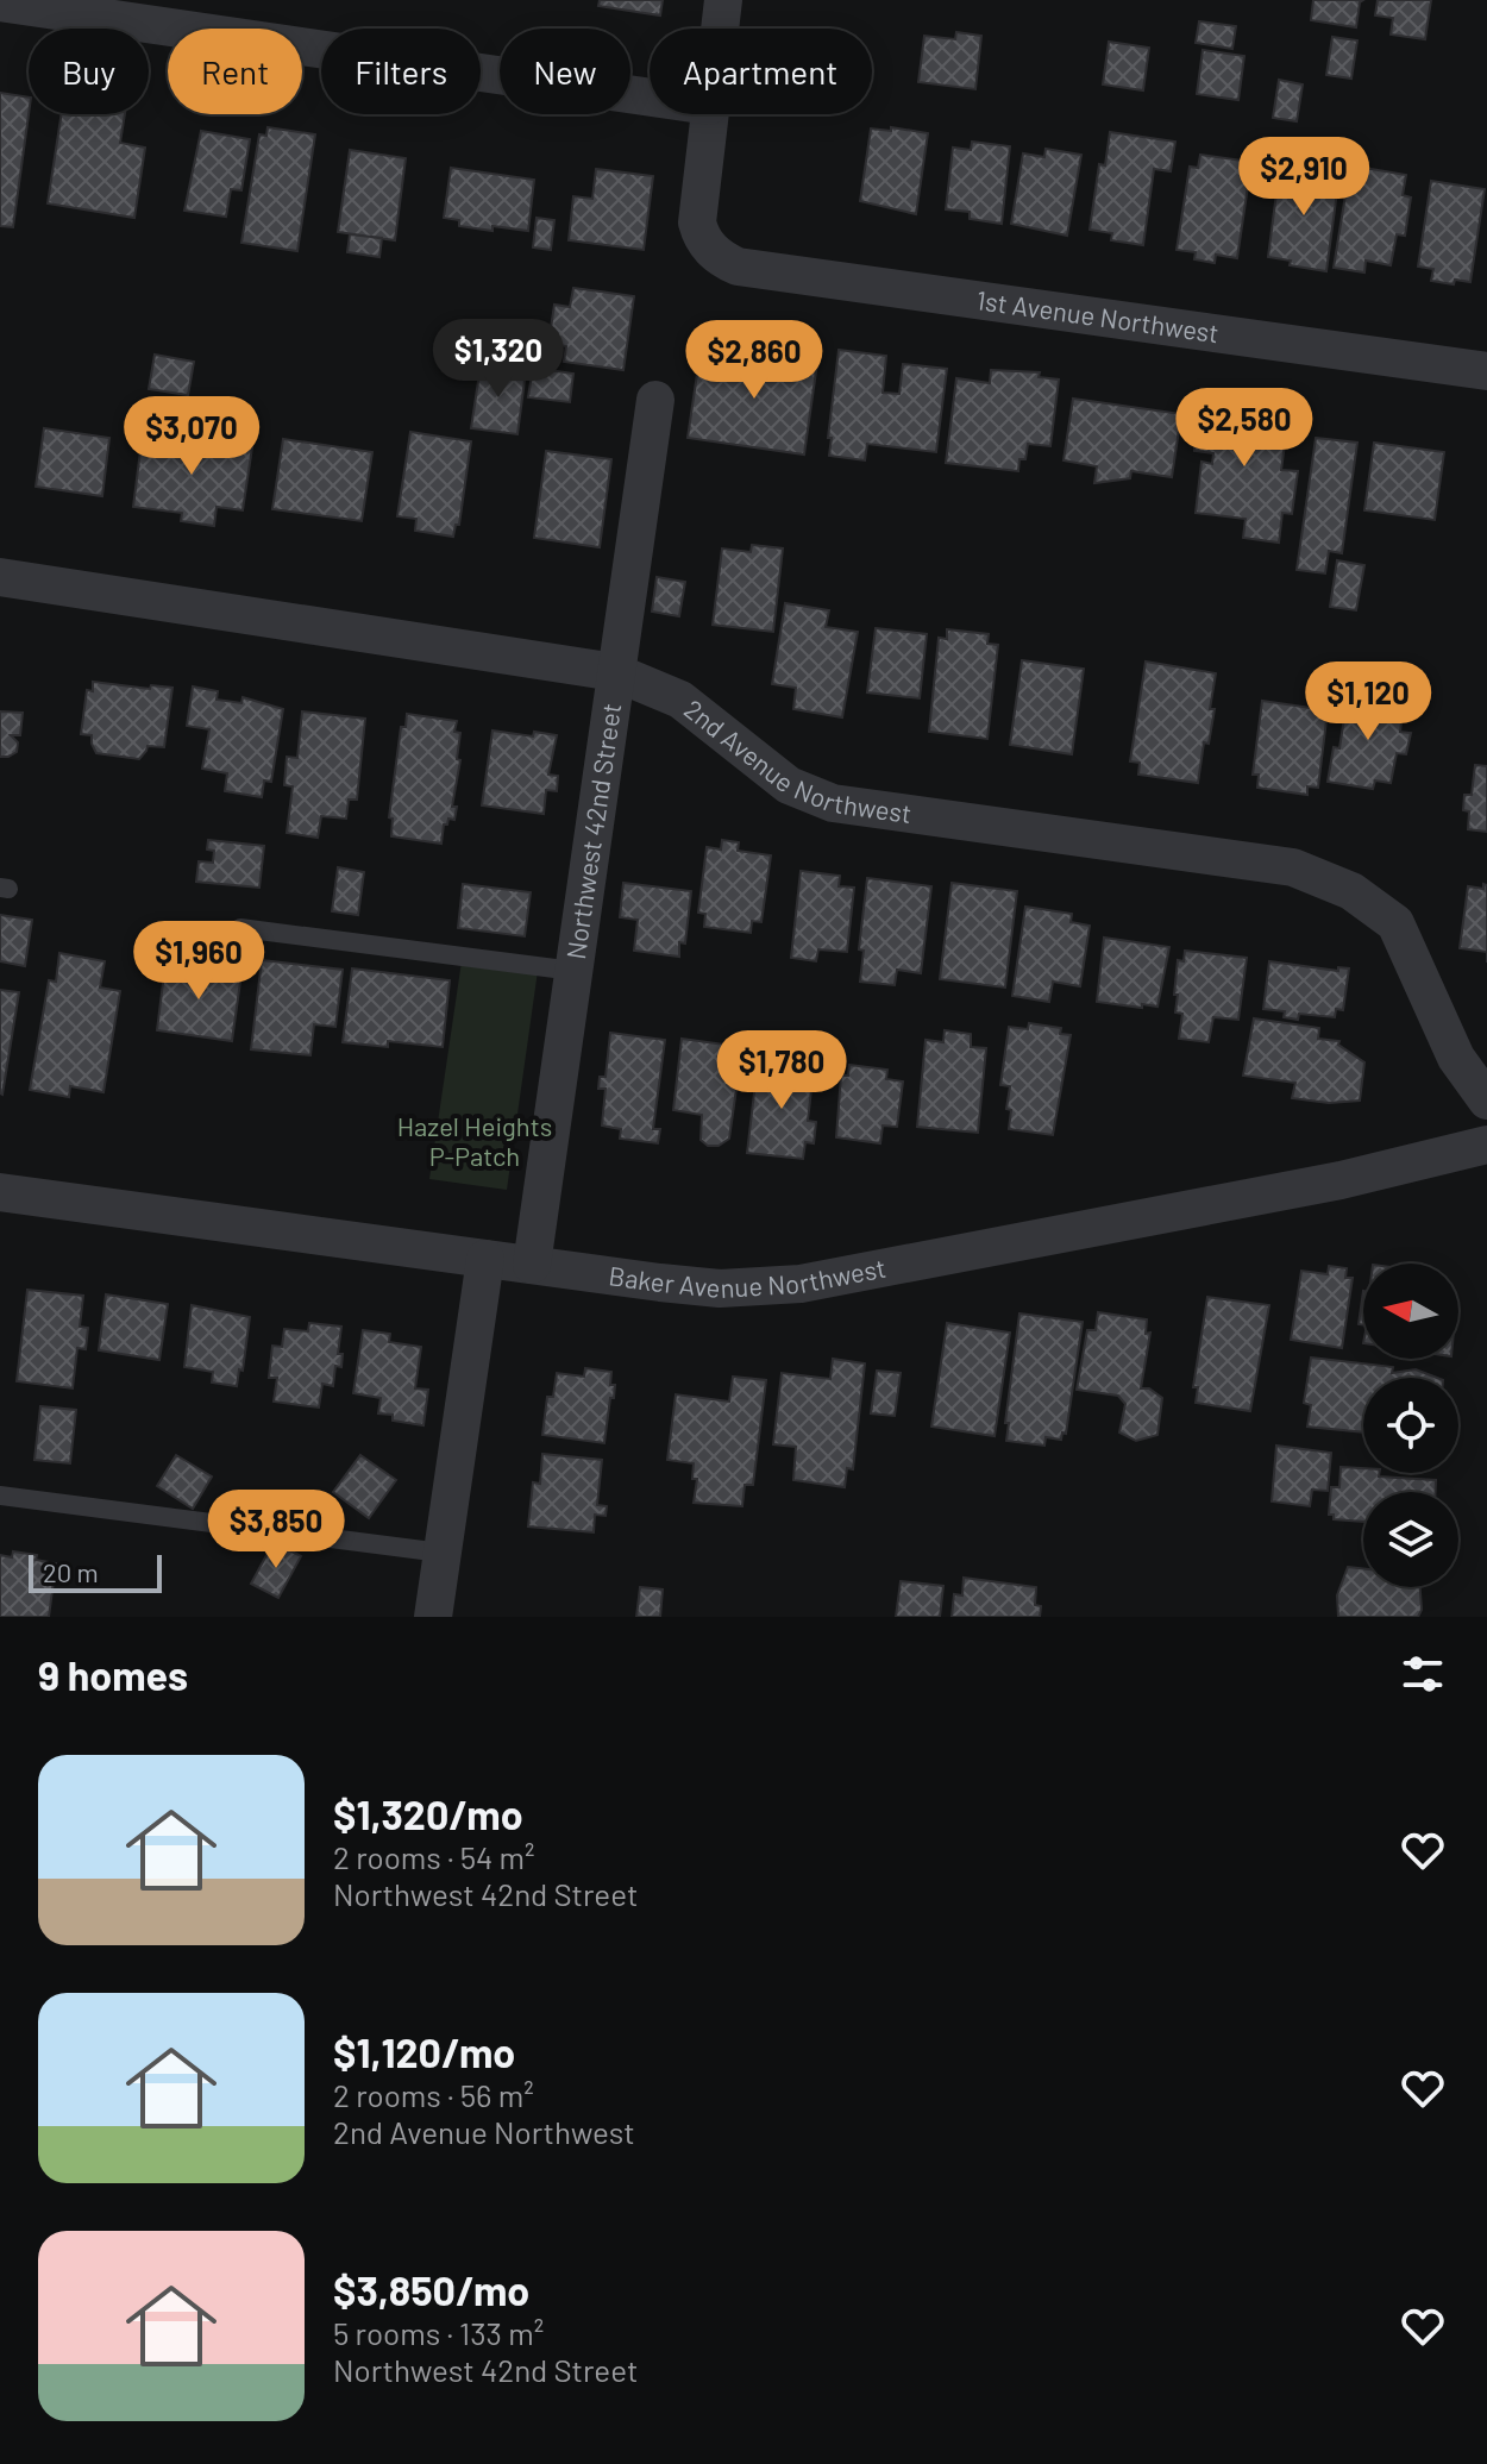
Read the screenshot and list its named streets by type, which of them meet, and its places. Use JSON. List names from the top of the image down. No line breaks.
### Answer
{"streets":{"street":["1st Avenue Northwest","2nd Avenue Northwest","Northwest 42nd Street","Baker Avenue Northwest"]},"crossings":[["2nd Avenue Northwest","Northwest 42nd Street"],["Northwest 42nd Street","Baker Avenue Northwest"]],"parks":["Hazel Heights P-Patch"],"scale_bar":"20 m","north":"left","page":{"chip":["Buy","Rent","Filters","New","Apartment"],"price":["$2,910","$1,320","$2,860","$2,580","$3,070","$1,120","$1,960","$1,780","$3,850"],"scale":"20 m","heading":"9 homes","list":[{"name":"$1,320/mo","note":"2 rooms · 54 m² · Northwest 42nd Street"},{"name":"$1,120/mo","note":"2 rooms · 56 m² · 2nd Avenue Northwest"},{"name":"$3,850/mo","note":"5 rooms · 133 m² · Northwest 42nd Street"}]}}
